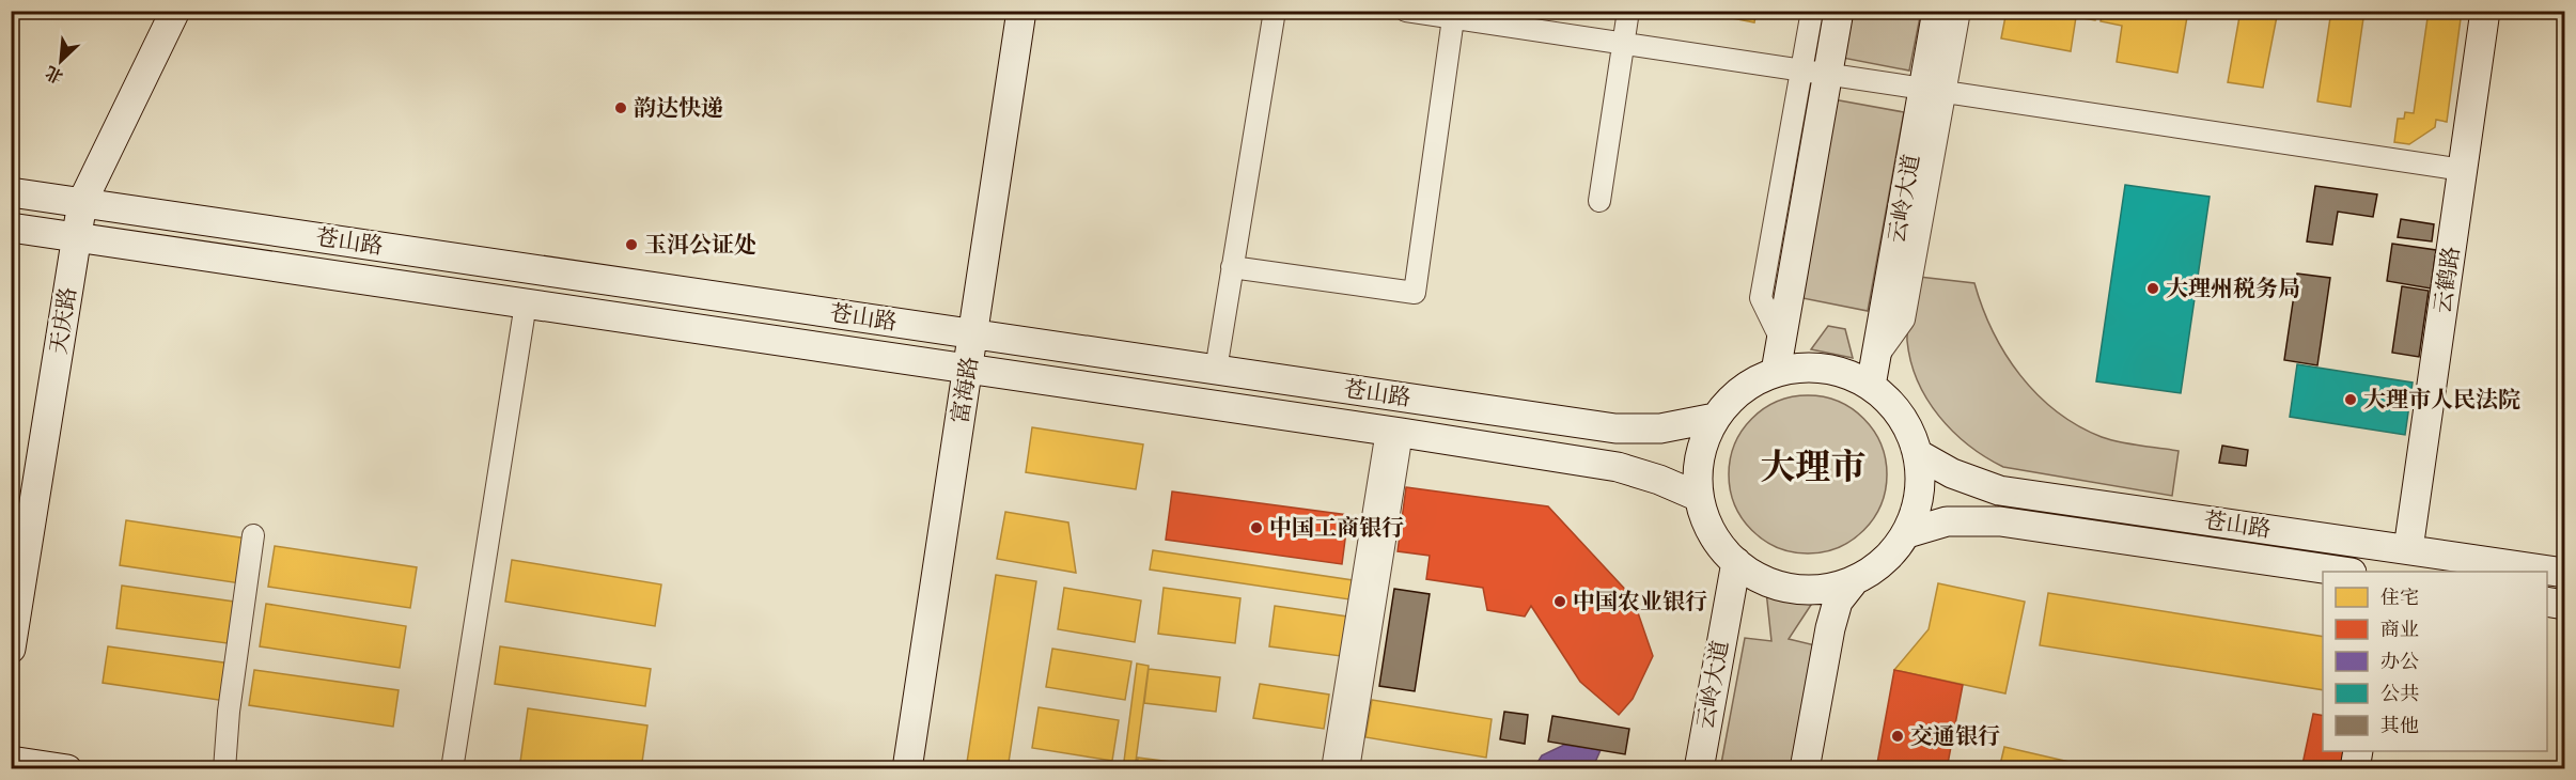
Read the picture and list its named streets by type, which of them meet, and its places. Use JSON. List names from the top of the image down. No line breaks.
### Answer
{"streets":{"main road":["云岭大道","苍山路","云鹤路","天庆路","富海路"]},"crossings":[["云岭大道","苍山路"],["苍山路","云鹤路"],["苍山路","天庆路"],["苍山路","富海路"]],"districts":["大理市"],"places":["韵达快递","玉洱公证处","大理州税务局","大理市人民法院","中国工商银行","中国农业银行","交通银行"],"legend":["住宅","商业","办公","公共","其他"],"north":"bottom left"}
